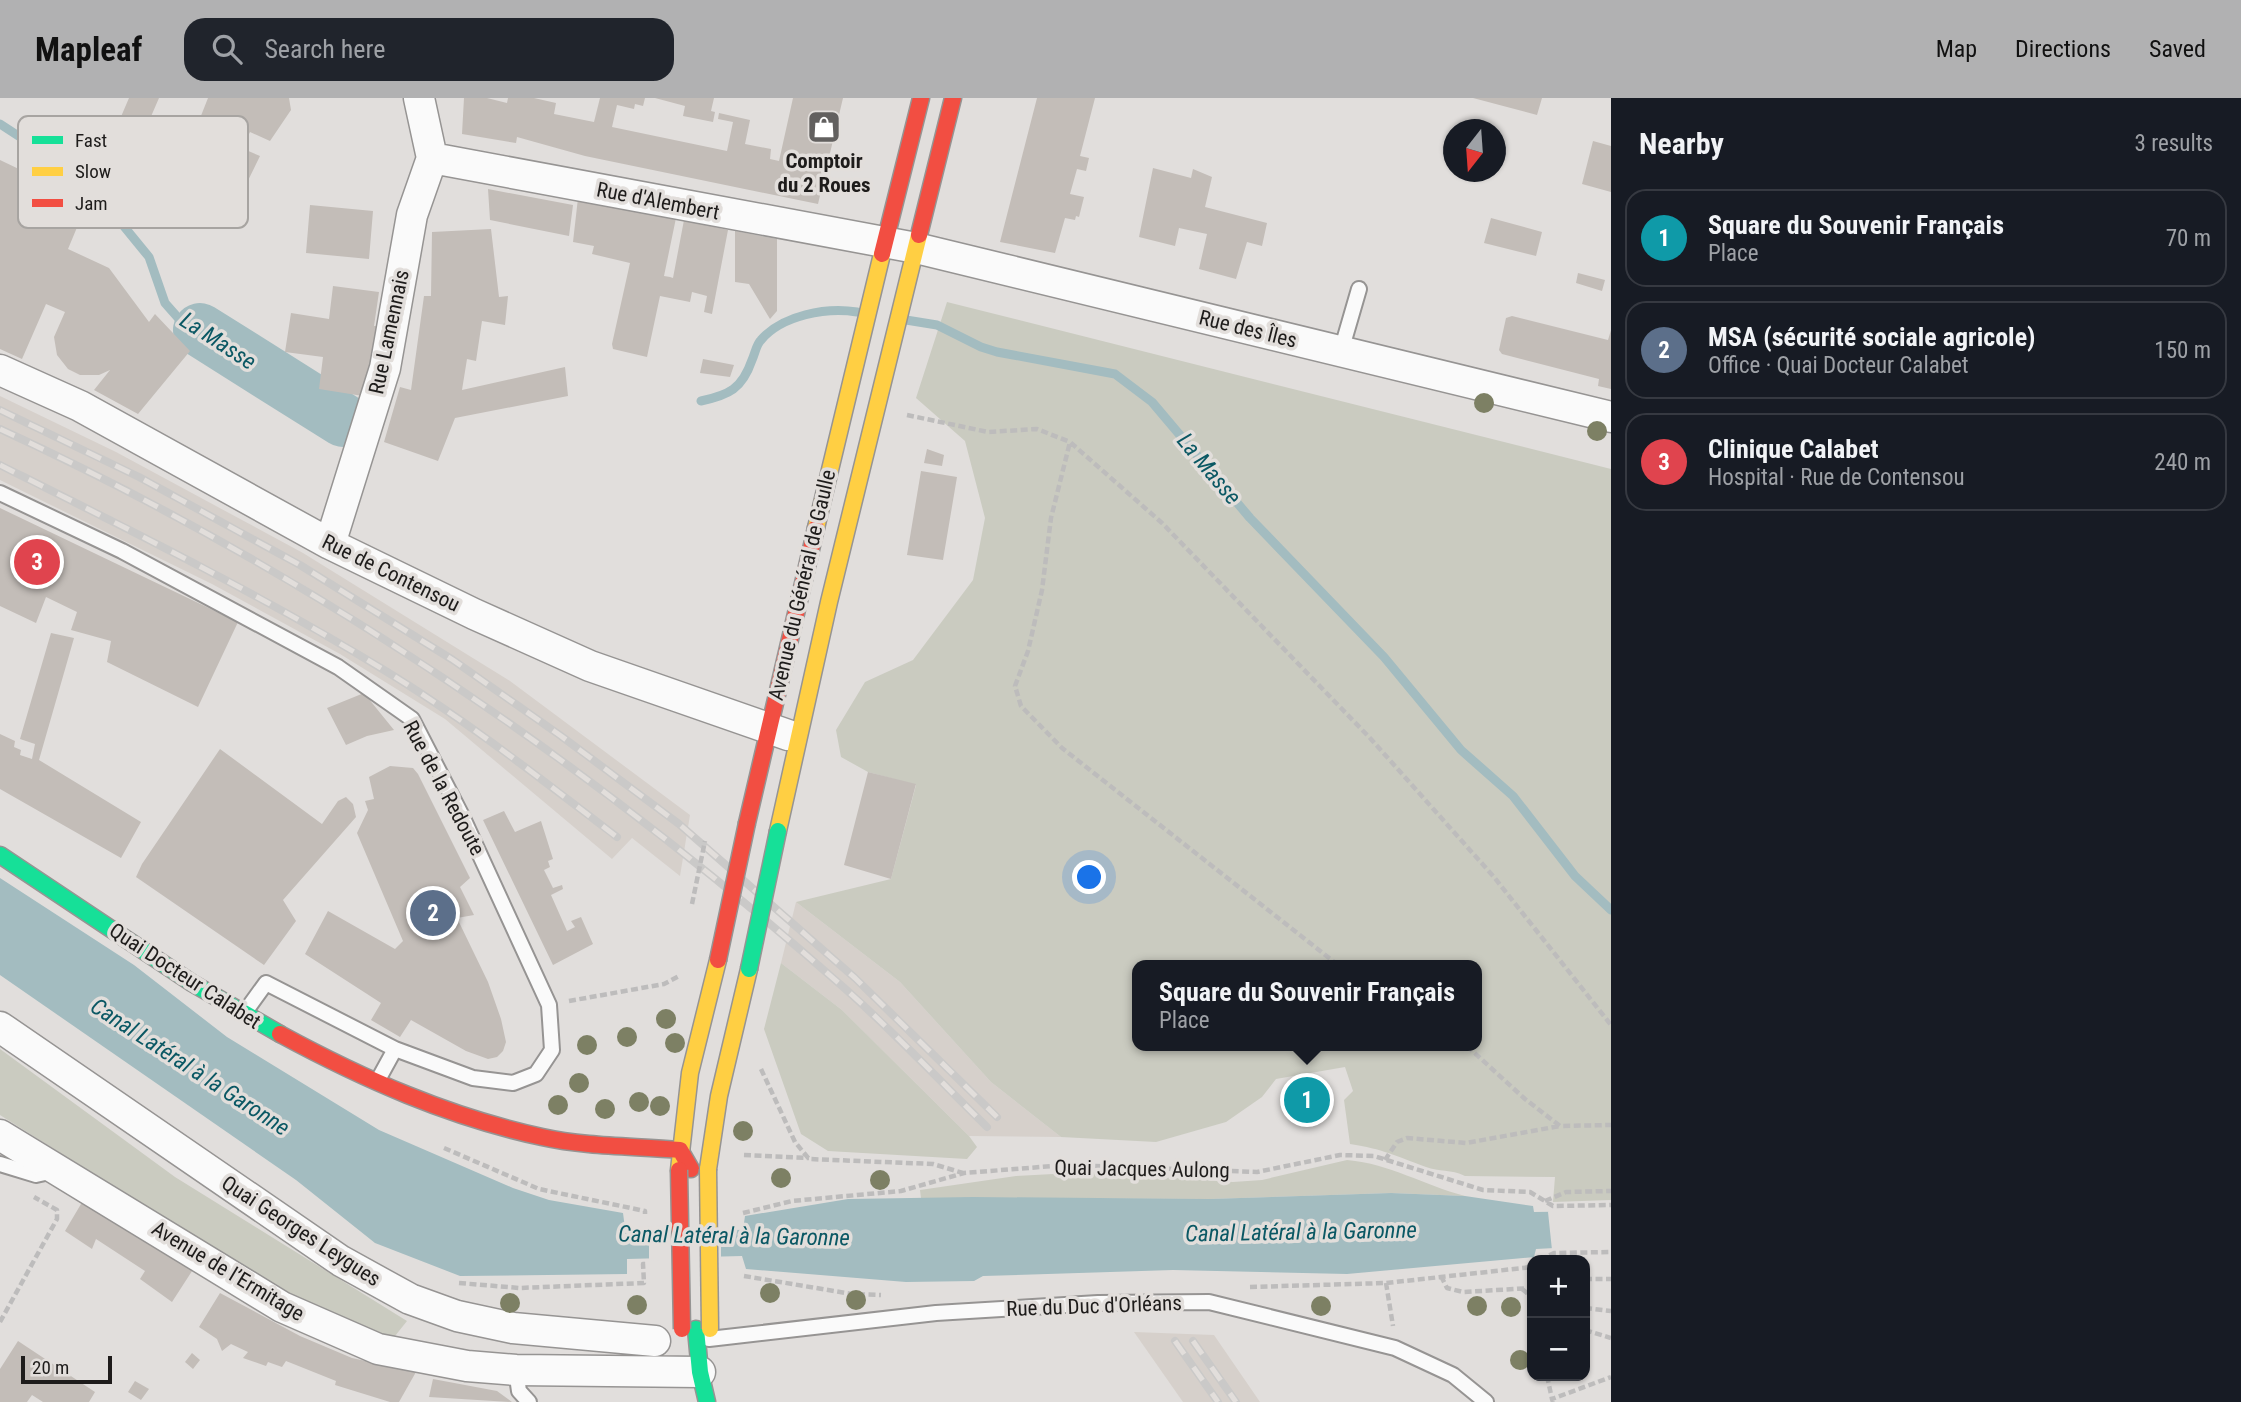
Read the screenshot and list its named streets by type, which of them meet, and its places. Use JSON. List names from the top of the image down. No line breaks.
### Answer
{"streets":{"main road":["Avenue du Général de Gaulle","Quai Docteur Calabet"],"street":["Rue d'Alembert","Rue des Îles","Rue Lamennais","Rue de Contensou","Quai Georges Leygues","Avenue de l’Ermitage"],"lane":["Rue de la Redoute","Rue du Duc d'Orléans"],"path":["Quai Jacques Aulong"]},"crossings":[["Rue d'Alembert","Rue des Îles"],["Rue d'Alembert","Rue Lamennais"],["Rue d'Alembert","Avenue du Général de Gaulle"],["Rue des Îles","Avenue du Général de Gaulle"],["Rue Lamennais","Rue de Contensou"],["Rue de Contensou","Avenue du Général de Gaulle"],["Quai Georges Leygues","Rue du Duc d'Orléans"]],"water":["La Masse","Canal Latéral à la Garonne"],"places":{"shop":["Comptoir du 2 Roues"]},"legend":["Fast","Slow","Jam"],"scale_bar":"20 m","north":"bottom","page":{"header":"Mapleaf","search":"Search here","nav":["Map","Directions","Saved"],"heading":["Nearby","3 results"],"list":[{"mark":"1","name":"Square du Souvenir Français","note":"Place","value":"70 m"},{"mark":"2","name":"MSA (sécurité sociale agricole)","note":"Office · Quai Docteur Calabet","value":"150 m"},{"mark":"3","name":"Clinique Calabet","note":"Hospital · Rue de Contensou","value":"240 m"}],"pins":["3","2","1"],"popup":["Square du Souvenir Français","Place"],"map_buttons":["+","−"],"scale":"20 m"}}
